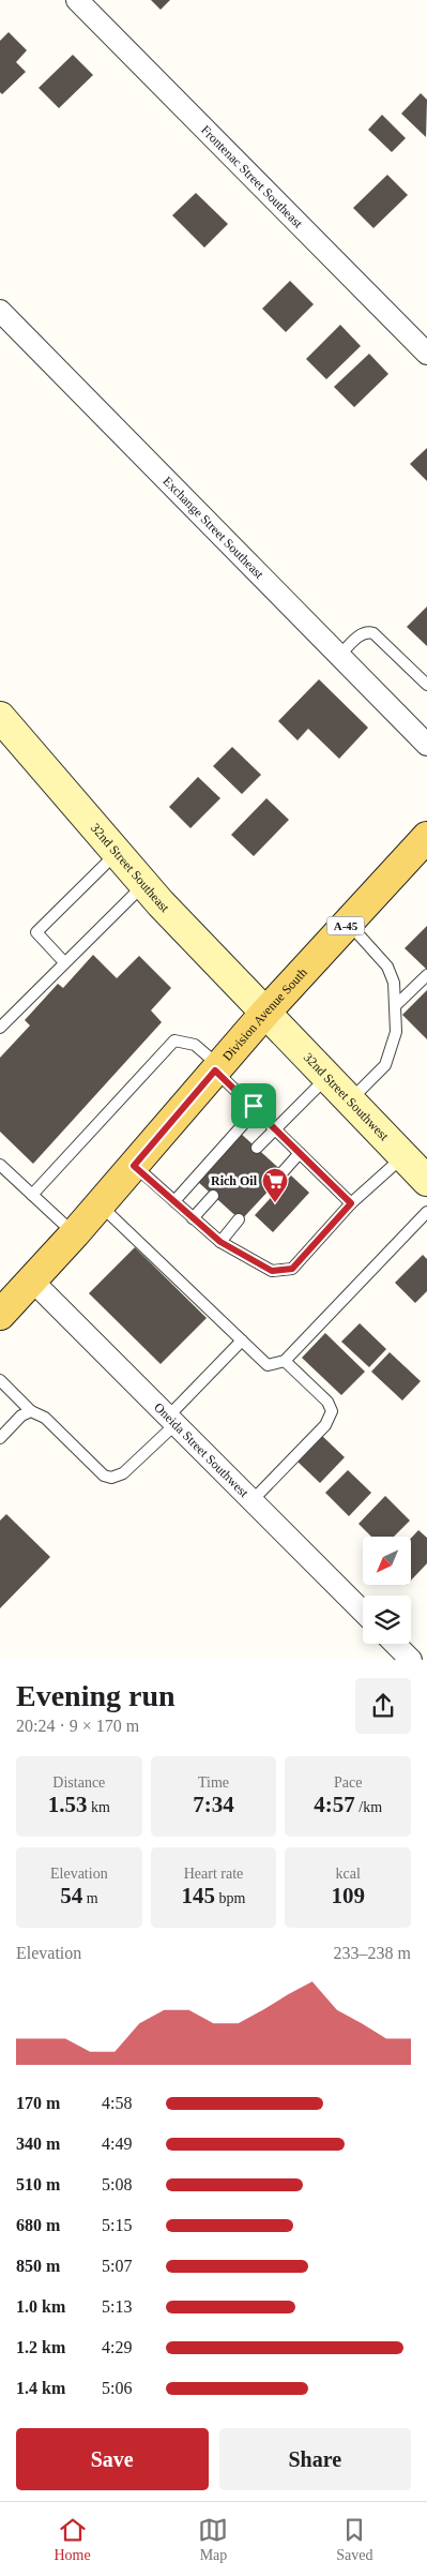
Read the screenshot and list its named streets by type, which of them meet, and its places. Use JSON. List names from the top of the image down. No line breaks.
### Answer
{"streets":{"main road":["A-45","Division Avenue South"],"street":["Frontenac Street Southeast","Exchange Street Southeast","32nd Street Southeast","32nd Street Southwest","Oneida Street Southwest"]},"crossings":[["32nd Street Southeast","Division Avenue South"],["32nd Street Southeast","32nd Street Southwest"],["Division Avenue South","32nd Street Southwest"],["Division Avenue South","Oneida Street Southwest"]],"places":{"supermarket":["Rich Oil"]},"north":"bottom left","page":{"heading":["Evening run","20:24 · 9 × 170 m"],"stats":[["Distance","1.53 km"],["Time","7:34"],["Pace","4:57 /km"],["Elevation","54 m"],["Heart rate","145 bpm"],["kcal","109"]],"chart":["Elevation","233–238 m"],"list":[{"name":"170 m","note":"4:58"},{"name":"340 m","note":"4:49"},{"name":"510 m","note":"5:08"},{"name":"680 m","note":"5:15"},{"name":"850 m","note":"5:07"},{"name":"1.0 km","note":"5:13"},{"name":"1.2 km","note":"4:29"},{"name":"1.4 km","note":"5:06"}],"buttons":["Save","Share"],"tabs":["Home","Map","Saved"]}}
